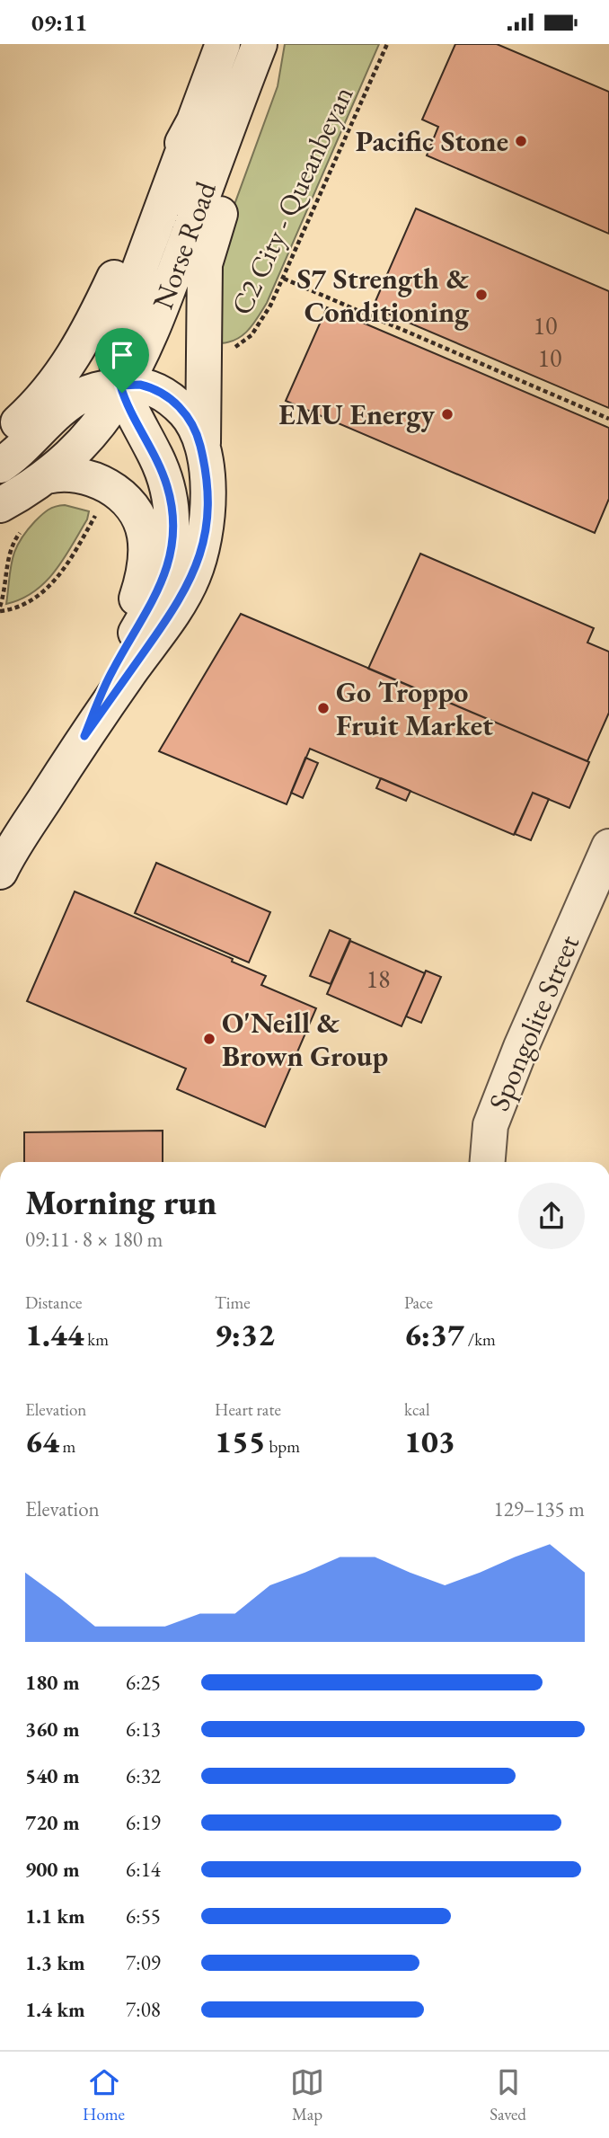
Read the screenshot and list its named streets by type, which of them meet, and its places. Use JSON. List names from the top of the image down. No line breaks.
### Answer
{"streets":{"main road":["Norse Road","Spongolite Street"],"path":["C2 City - Queanbeyan"]},"places":["Pacific Stone","S7 Strength & Conditioning","EMU Energy","Go Troppo Fruit Market","O'Neill & Brown Group"],"house_numbers":["10","10","18"],"page":{"status":"09:11","heading":["Morning run","09:11 · 8 × 180 m"],"stats":[["Distance","1.44 km"],["Time","9:32"],["Pace","6:37 /km"],["Elevation","64 m"],["Heart rate","155 bpm"],["kcal","103"]],"chart":["Elevation","129–135 m"],"list":[{"name":"180 m","note":"6:25"},{"name":"360 m","note":"6:13"},{"name":"540 m","note":"6:32"},{"name":"720 m","note":"6:19"},{"name":"900 m","note":"6:14"},{"name":"1.1 km","note":"6:55"},{"name":"1.3 km","note":"7:09"},{"name":"1.4 km","note":"7:08"}],"tabs":["Home","Map","Saved"]}}
